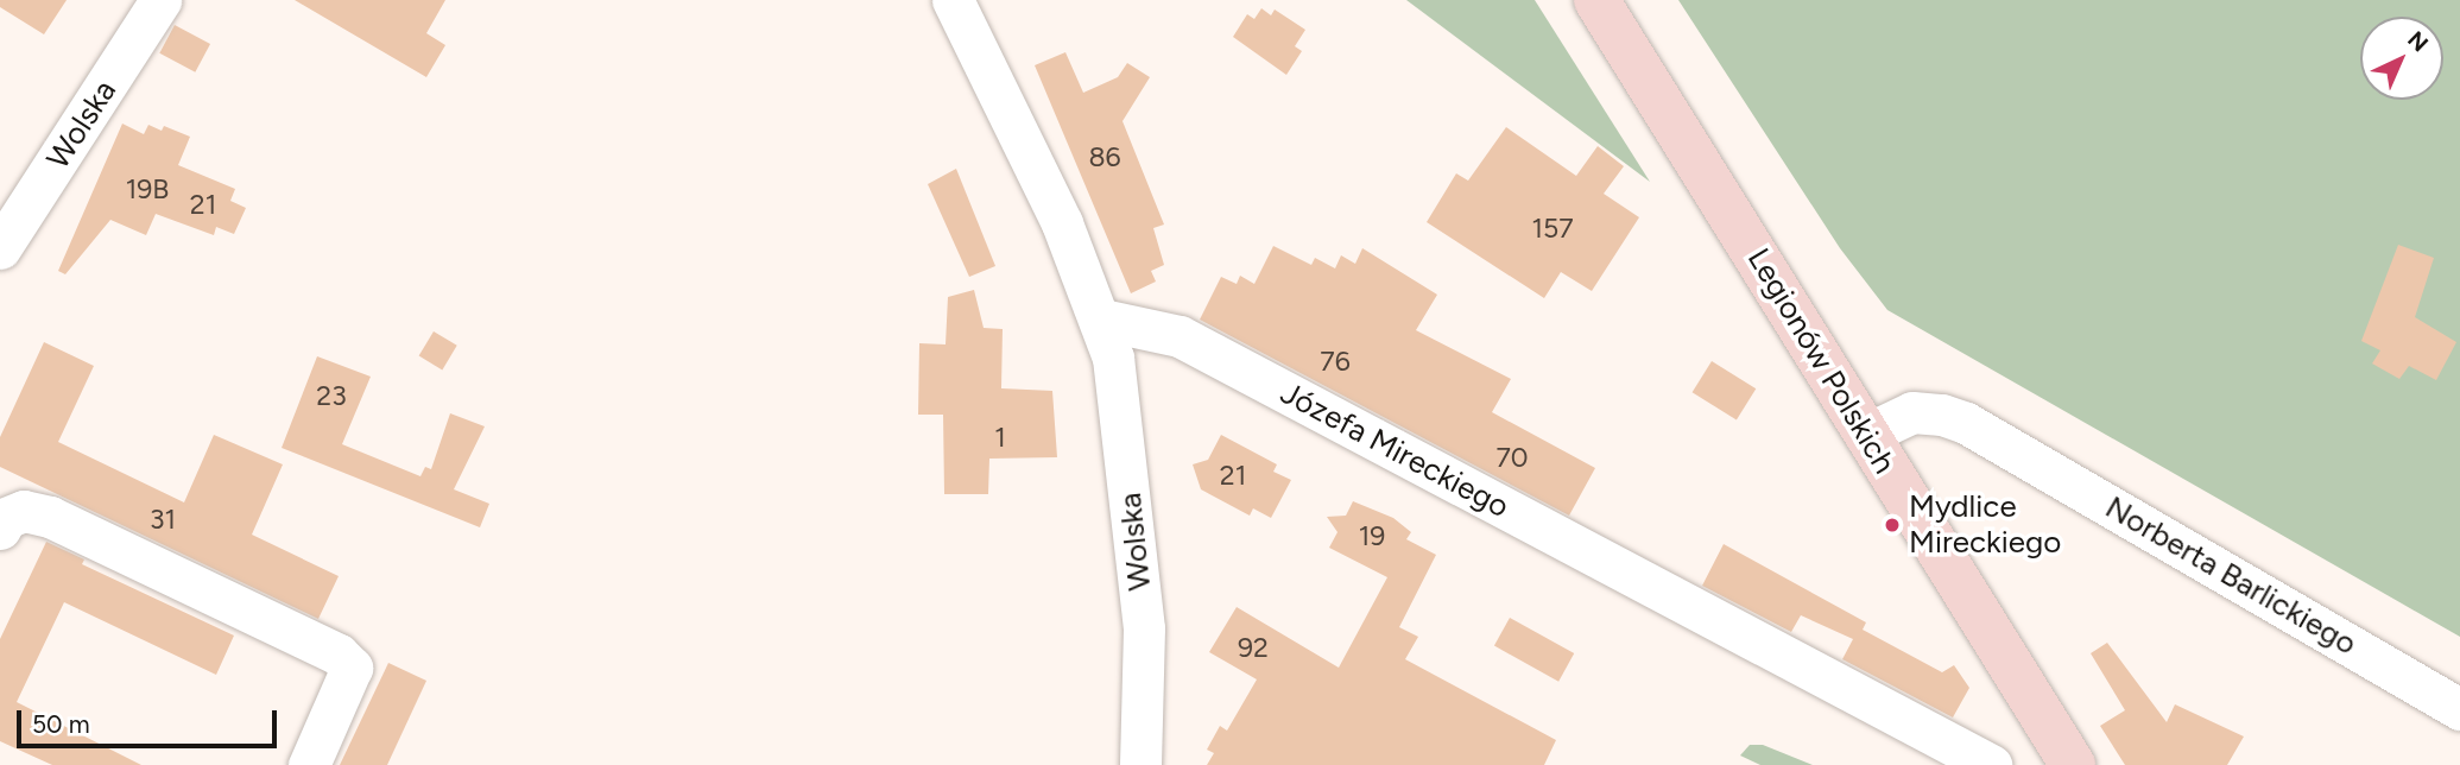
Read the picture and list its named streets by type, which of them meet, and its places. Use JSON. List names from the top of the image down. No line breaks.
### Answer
{"streets":{"street":["Wolska","Legionów Polskich","Józefa Mireckiego","Norberta Barlickiego"]},"crossings":[["Wolska","Józefa Mireckiego"],["Legionów Polskich","Norberta Barlickiego"]],"places":["Mydlice Mireckiego"],"house_numbers":["86","19B","21","157","76","23","1","70","21","31","19","92"],"scale_bar":"50 m","north":"top right"}
